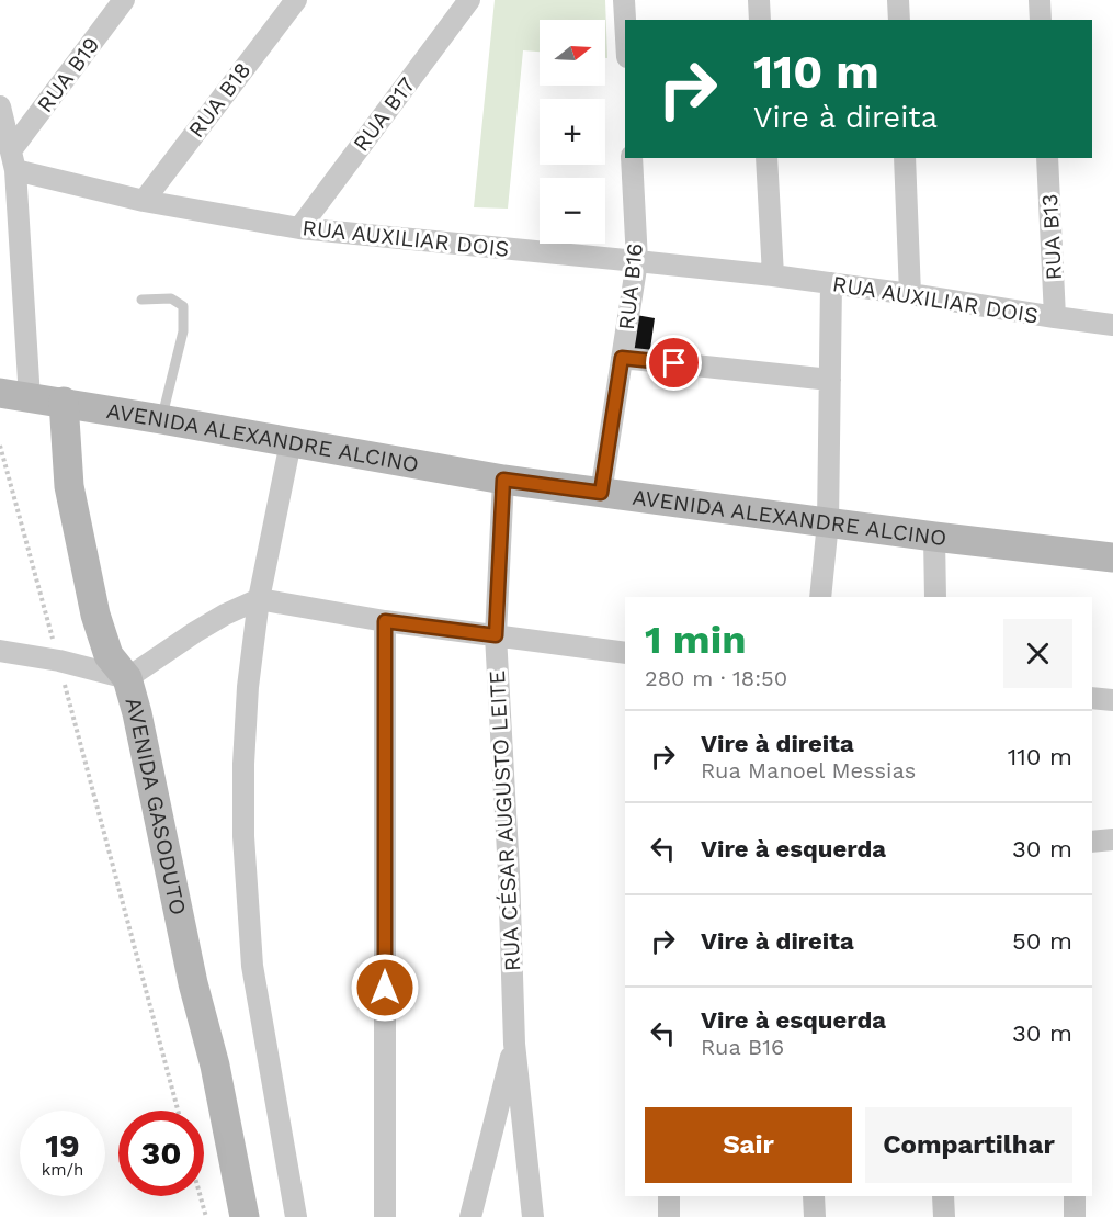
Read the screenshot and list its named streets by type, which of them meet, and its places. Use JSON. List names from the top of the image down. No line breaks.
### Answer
{"streets":{"street":["RUA B19","RUA B18","RUA B17","RUA B13","RUA AUXILIAR DOIS","RUA B16","AVENIDA ALEXANDRE ALCINO","AVENIDA GASODUTO","RUA CÉSAR AUGUSTO LEITE"]},"crossings":[["RUA B19","RUA AUXILIAR DOIS"],["RUA B18","RUA AUXILIAR DOIS"],["RUA B17","RUA AUXILIAR DOIS"],["RUA B13","RUA AUXILIAR DOIS"],["RUA AUXILIAR DOIS","RUA B16"],["RUA B16","AVENIDA ALEXANDRE ALCINO"],["AVENIDA ALEXANDRE ALCINO","AVENIDA GASODUTO"],["AVENIDA ALEXANDRE ALCINO","RUA CÉSAR AUGUSTO LEITE"]],"north":"right","page":{"map_buttons":["+","−"],"turn":["110 m","Vire à direita"],"heading":["1 min","280 m · 18:50"],"list":[{"name":"Vire à direita","note":"Rua Manoel Messias","value":"110 m"},{"name":"Vire à esquerda","value":"30 m"},{"name":"Vire à direita","value":"50 m"},{"name":"Vire à esquerda","note":"Rua B16","value":"30 m"}],"buttons":["Sair","Compartilhar"],"speed":"19 km/h","limit":"30"}}
